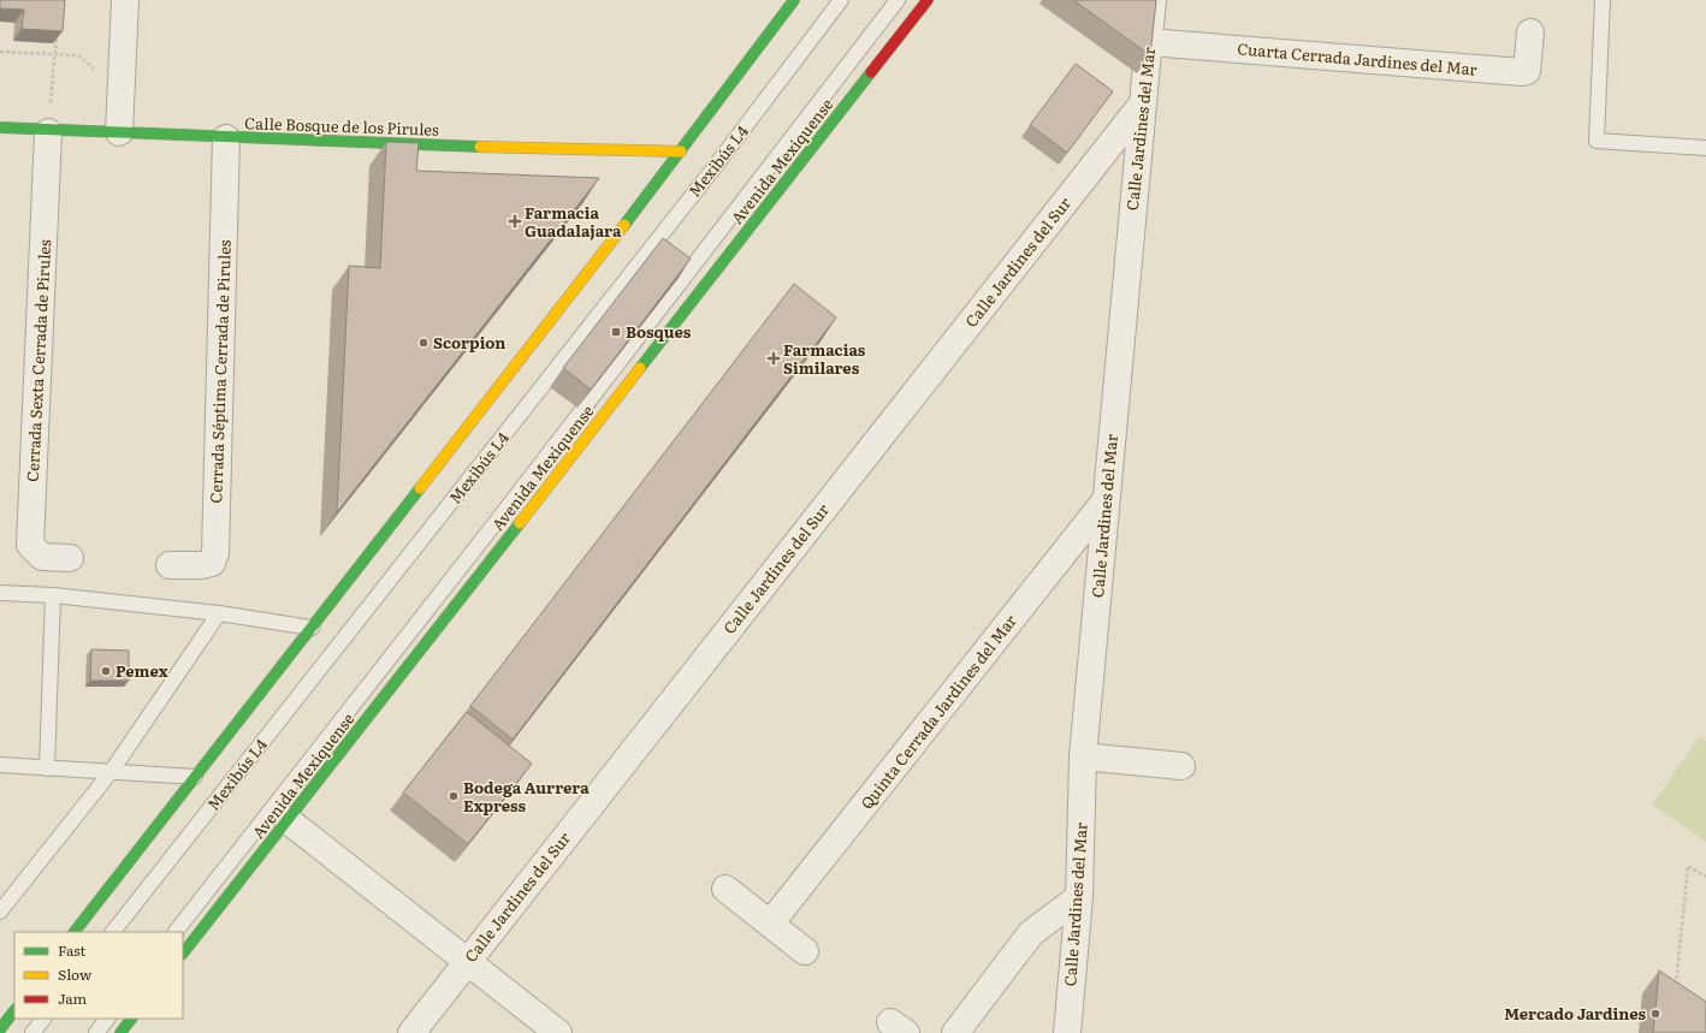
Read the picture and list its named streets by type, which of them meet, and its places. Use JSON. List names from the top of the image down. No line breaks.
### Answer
{"streets":{"main road":["Calle Bosque de los Pirules","Avenida Mexiquense"],"street":["Cuarta Cerrada Jardines del Mar","Calle Jardines del Mar","Calle Jardines del Sur","Cerrada Sexta Cerrada de Pirules","Cerrada Séptima Cerrada de Pirules","Quinta Cerrada Jardines del Mar"],"lane":["Mexibús L4"]},"crossings":[["Cuarta Cerrada Jardines del Mar","Calle Jardines del Mar"],["Calle Bosque de los Pirules","Cerrada Sexta Cerrada de Pirules"],["Calle Bosque de los Pirules","Cerrada Séptima Cerrada de Pirules"],["Calle Jardines del Mar","Calle Jardines del Sur"],["Calle Jardines del Mar","Quinta Cerrada Jardines del Mar"]],"places":{"health":["Farmacia Guadalajara","Farmacias Similares"],"transit":["Bosques"],"other":["Scorpion","Pemex","Bodega Aurrera Express","Mercado Jardines"]},"legend":["Fast","Slow","Jam"]}
